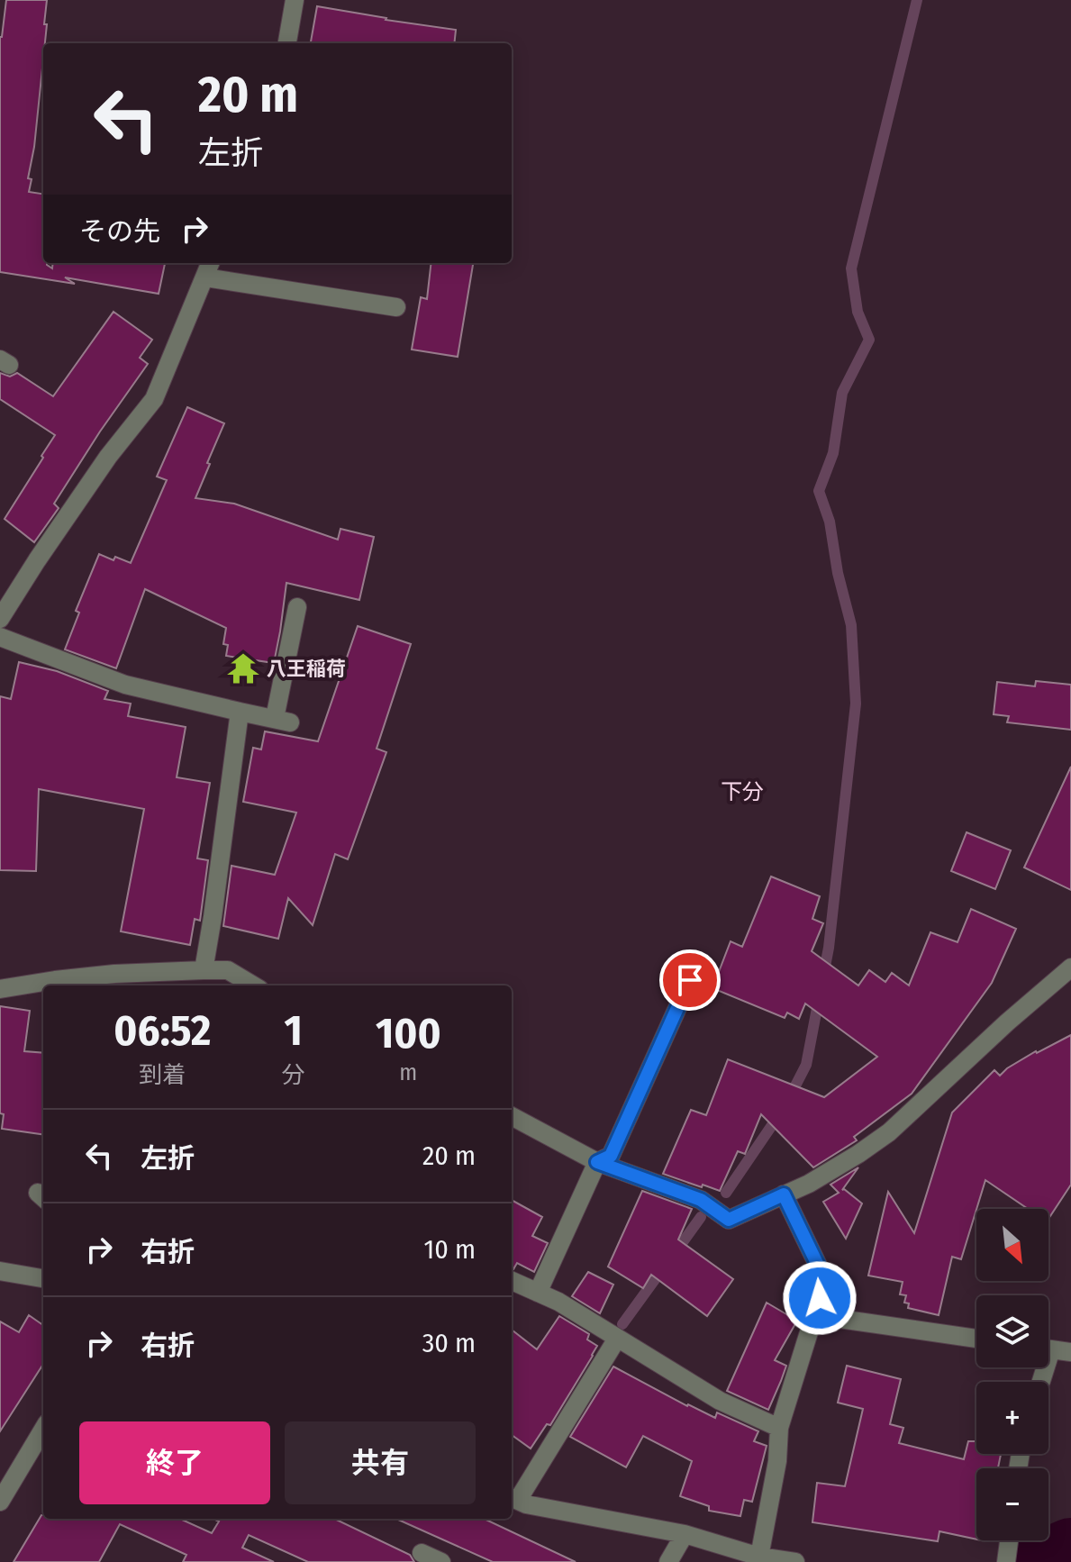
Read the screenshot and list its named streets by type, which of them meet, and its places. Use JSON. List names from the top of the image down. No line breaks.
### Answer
{"districts":["下分"],"places":{"temple":["八王稲荷"]},"north":"bottom right","page":{"turn":["20 m","左折"],"then":"その先","eta":["06:52","到着","1","分","100","m"],"list":[{"name":"左折","value":"20 m"},{"name":"右折","value":"10 m"},{"name":"右折","value":"30 m"}],"map_buttons":["+","−"],"buttons":["終了","共有"]}}
